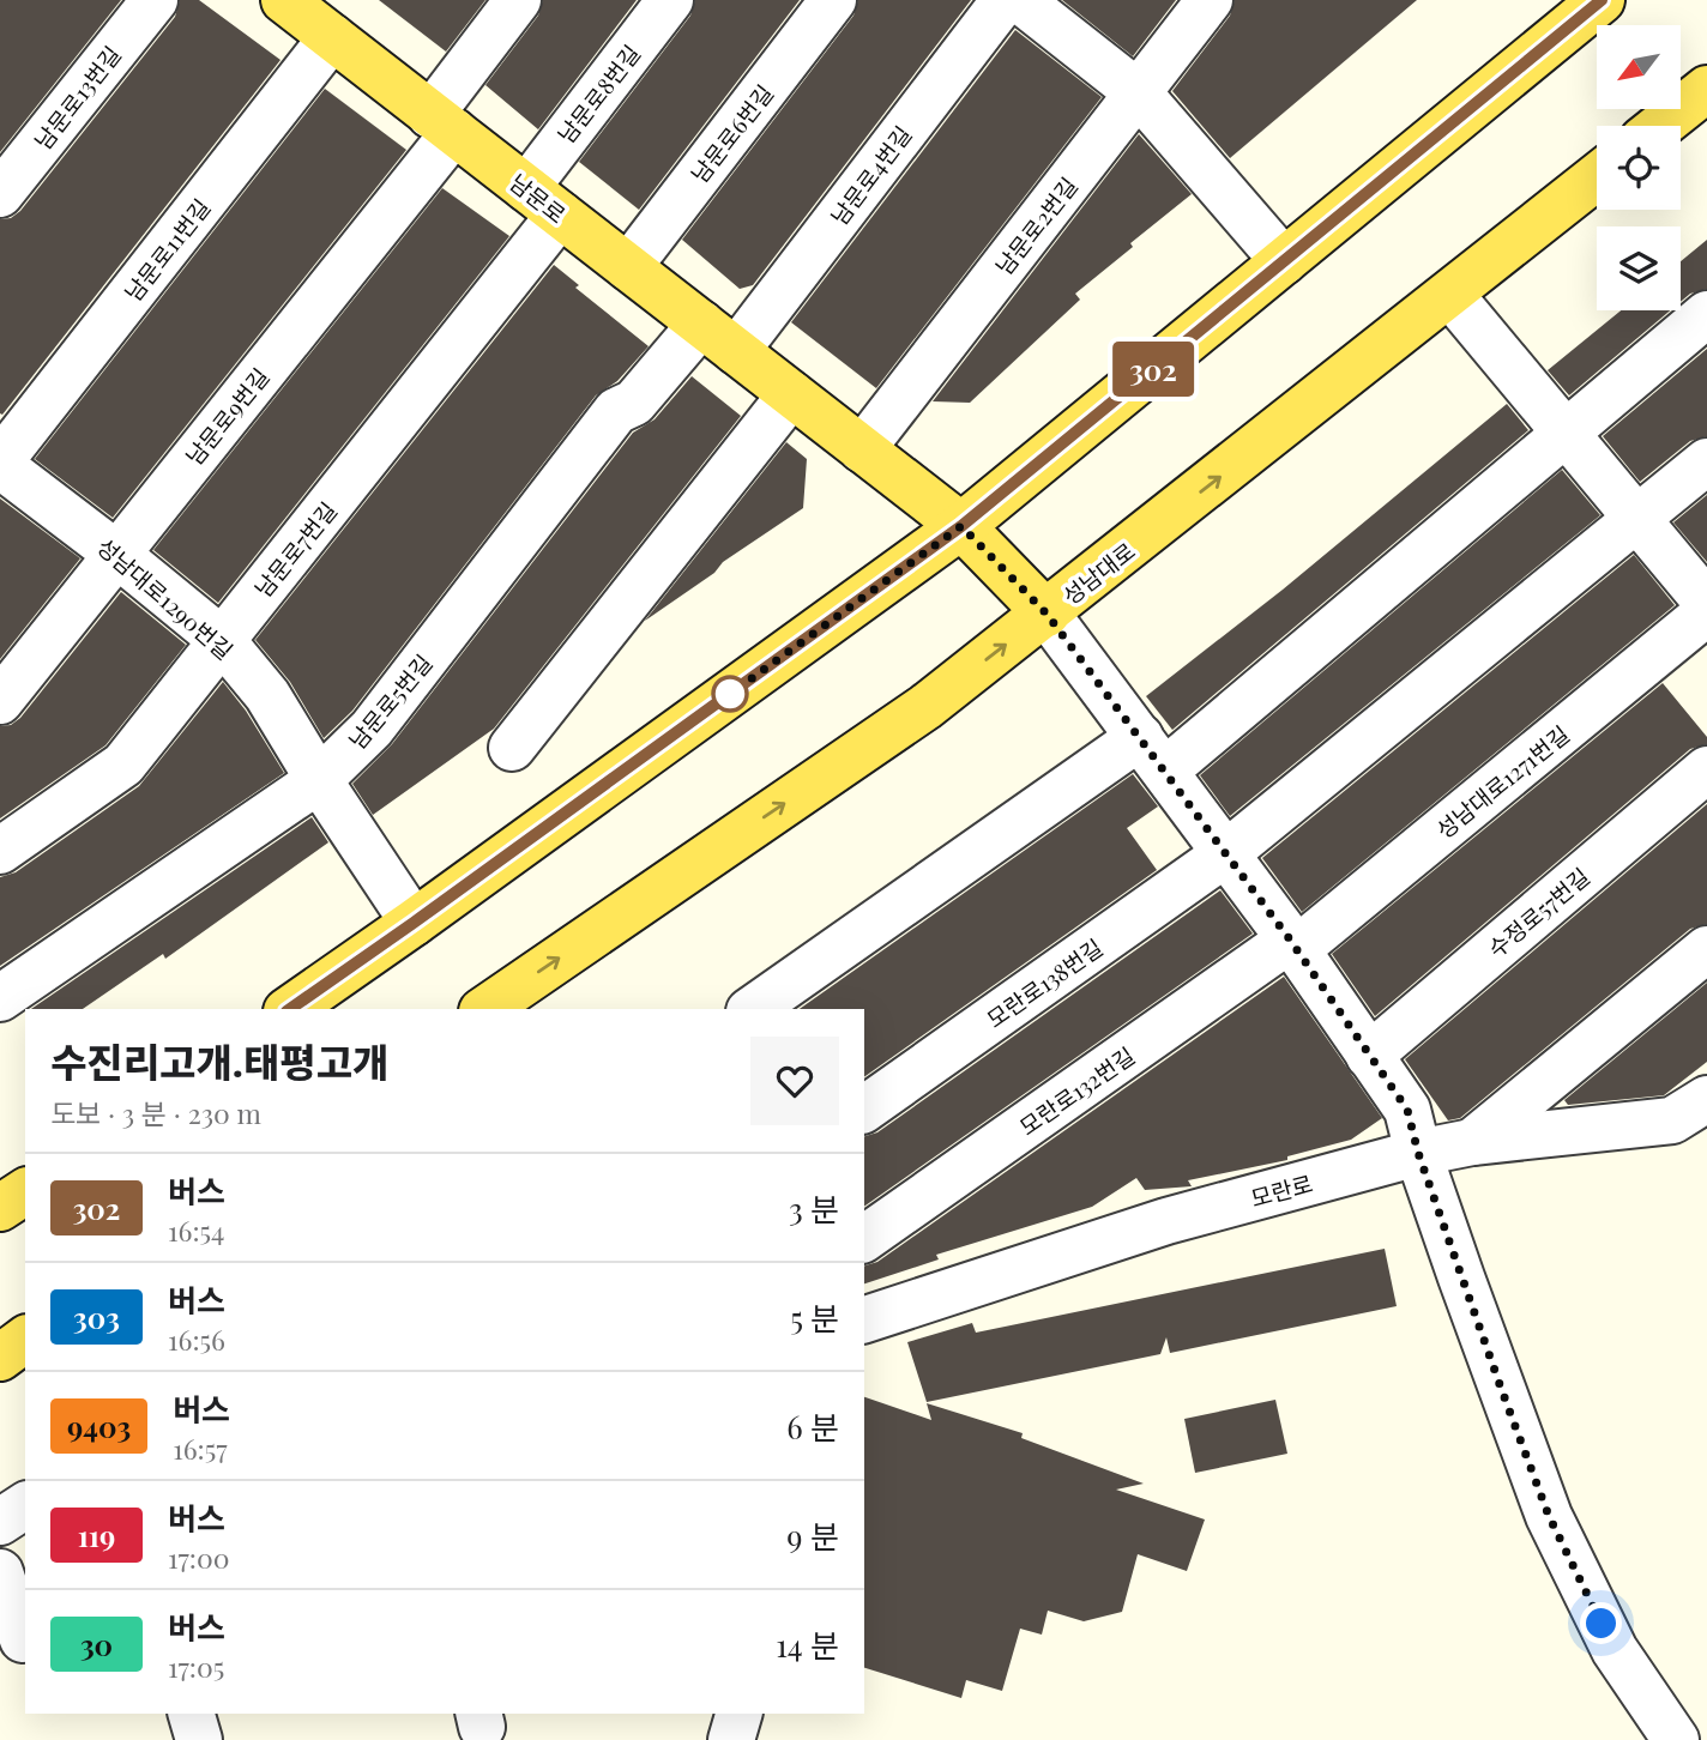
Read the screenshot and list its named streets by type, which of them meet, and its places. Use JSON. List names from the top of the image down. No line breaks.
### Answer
{"streets":{"main road":["남문로","성남대로"],"street":["남문로8번길","남문로13번길","남문로6번길","남문로4번길","남문로2번길","남문로11번길","남문로9번길","남문로7번길","성남대로1290번길","남문로5번길","성남대로1271번길","수정로57번길","모란로138번길","모란로132번길","모란로"]},"crossings":[["남문로8번길","남문로"],["남문로8번길","남문로7번길"],["남문로6번길","남문로"],["남문로4번길","남문로"],["남문로4번길","남문로5번길"],["남문로","남문로2번길"],["남문로","남문로11번길"],["남문로","남문로9번길"],["남문로","남문로7번길"],["남문로","성남대로"],["남문로","남문로5번길"],["남문로11번길","성남대로1290번길"],["남문로9번길","성남대로1290번길"],["남문로7번길","성남대로1290번길"],["성남대로1290번길","남문로5번길"],["성남대로1271번길","모란로132번길"]],"lines":["bus line 302"],"north":"bottom left","page":{"on_map":"302","heading":["수진리고개.태평고개","도보 · 3 분 · 230 m"],"list":[{"mark":"302","name":"버스","note":"16:54","value":"3 분"},{"mark":"303","name":"버스","note":"16:56","value":"5 분"},{"mark":"9403","name":"버스","note":"16:57","value":"6 분"},{"mark":"119","name":"버스","note":"17:00","value":"9 분"},{"mark":"30","name":"버스","note":"17:05","value":"14 분"}]}}
